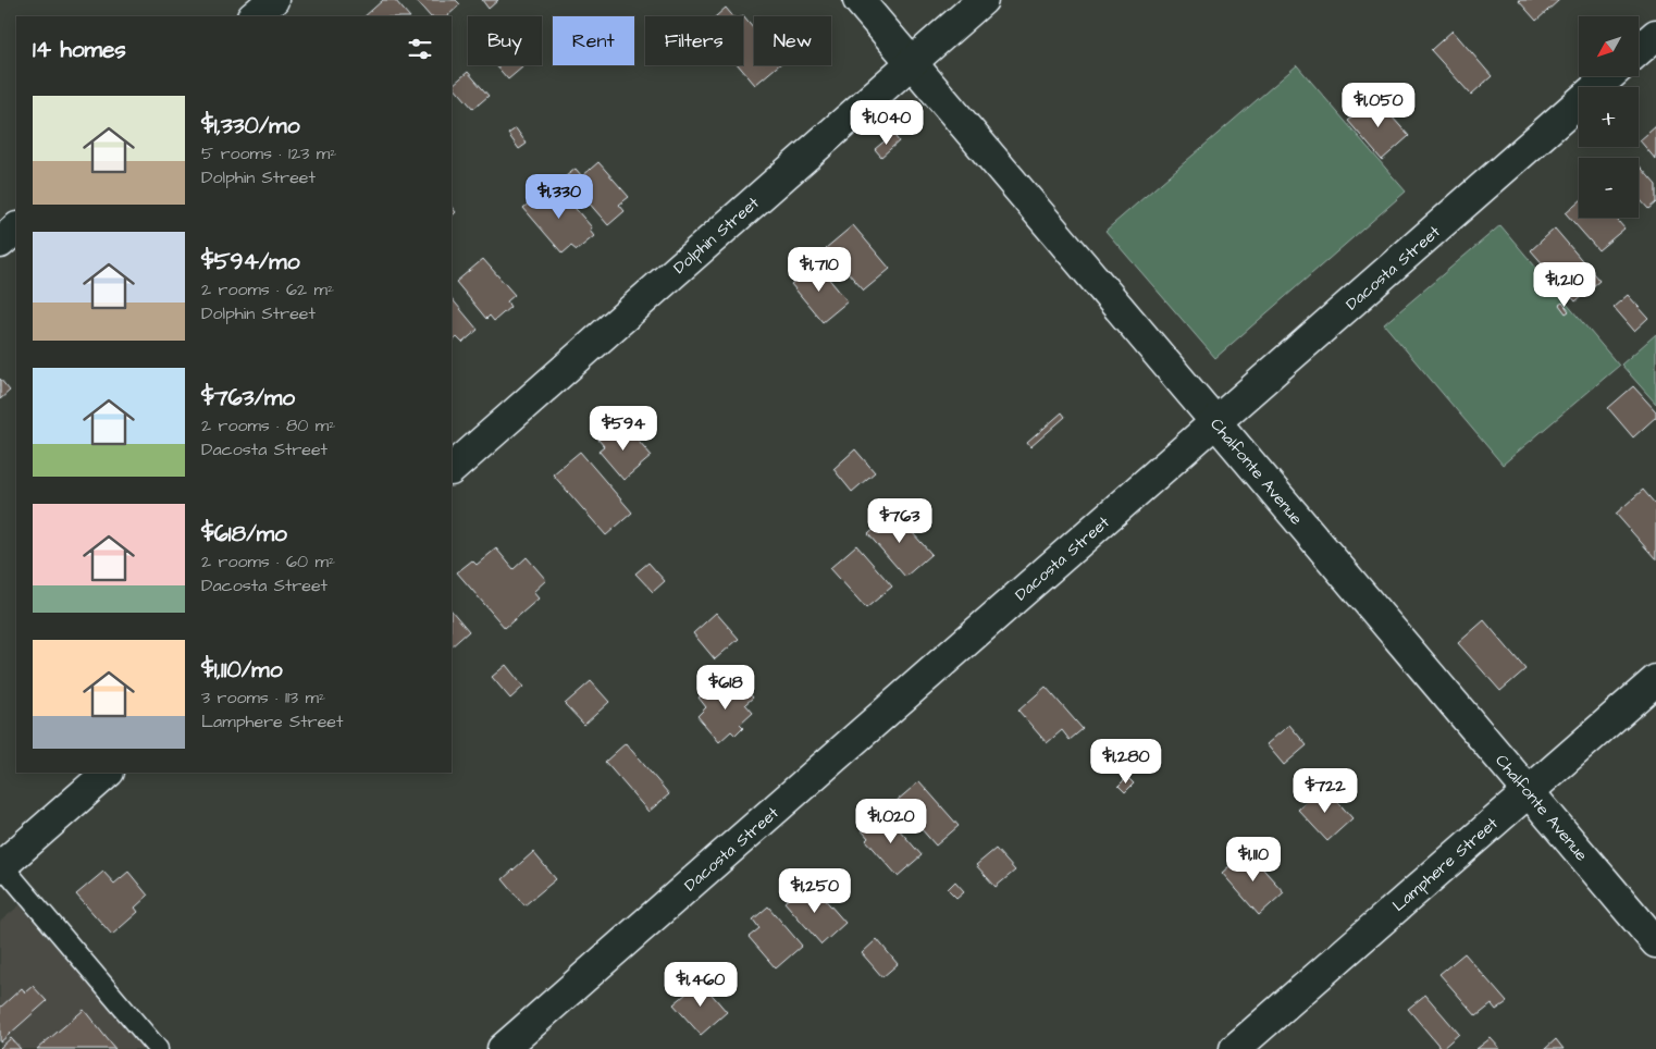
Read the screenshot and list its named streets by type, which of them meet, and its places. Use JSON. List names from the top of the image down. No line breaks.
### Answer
{"streets":{"street":["Dolphin Street","Dacosta Street","Chalfonte Avenue","Lamphere Street"]},"crossings":[["Dolphin Street","Chalfonte Avenue"],["Dacosta Street","Chalfonte Avenue"],["Chalfonte Avenue","Lamphere Street"]],"north":"bottom left","page":{"map_buttons":["+","−"],"chip":["Buy","Rent","Filters","New"],"heading":"14 homes","list":[{"name":"$1,330/mo","note":"5 rooms · 123 m² · Dolphin Street"},{"name":"$594/mo","note":"2 rooms · 62 m² · Dolphin Street"},{"name":"$763/mo","note":"2 rooms · 80 m² · Dacosta Street"},{"name":"$618/mo","note":"2 rooms · 60 m² · Dacosta Street"},{"name":"$1,110/mo","note":"3 rooms · 113 m² · Lamphere Street"}],"price":["$1,050","$1,040","$1,330","$1,710","$1,210","$594","$763","$618","$1,280","$722","$1,020","$1,110","$1,250","$1,460"]}}
